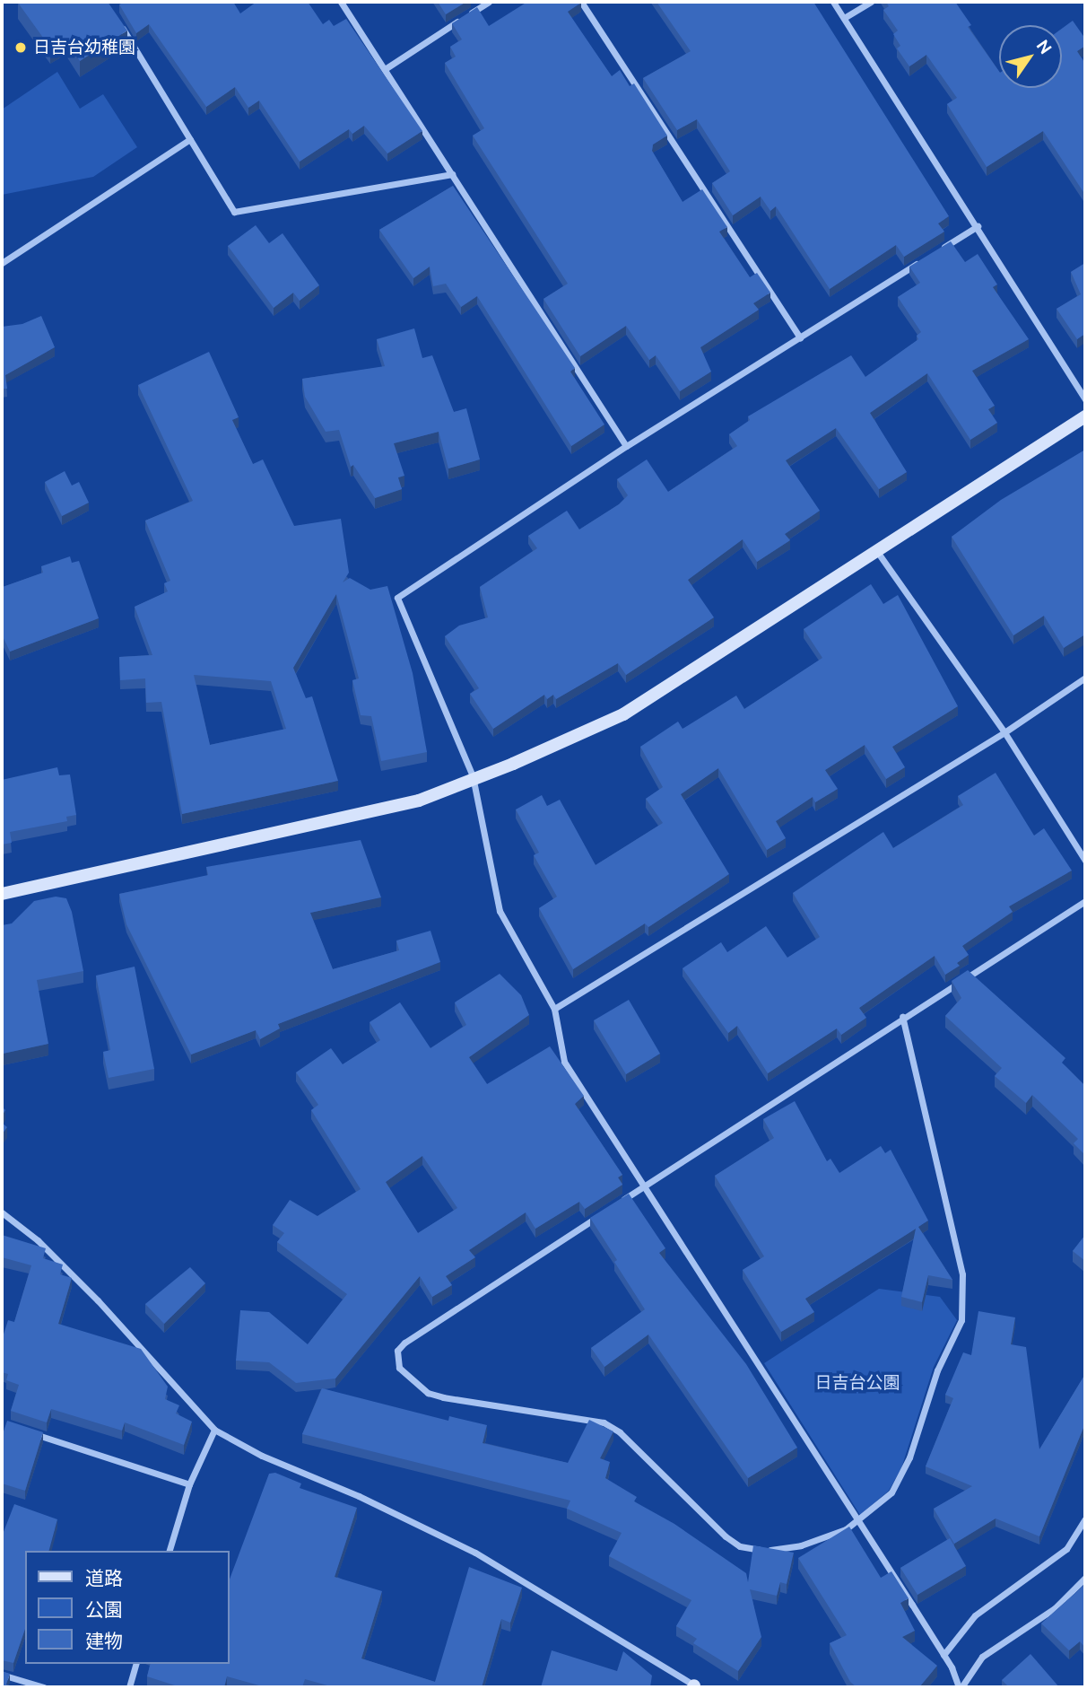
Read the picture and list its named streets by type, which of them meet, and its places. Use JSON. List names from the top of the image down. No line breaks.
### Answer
{"parks":["日吉台公園"],"places":["日吉台幼稚園"],"legend":["道路","公園","建物"],"north":"top right"}
